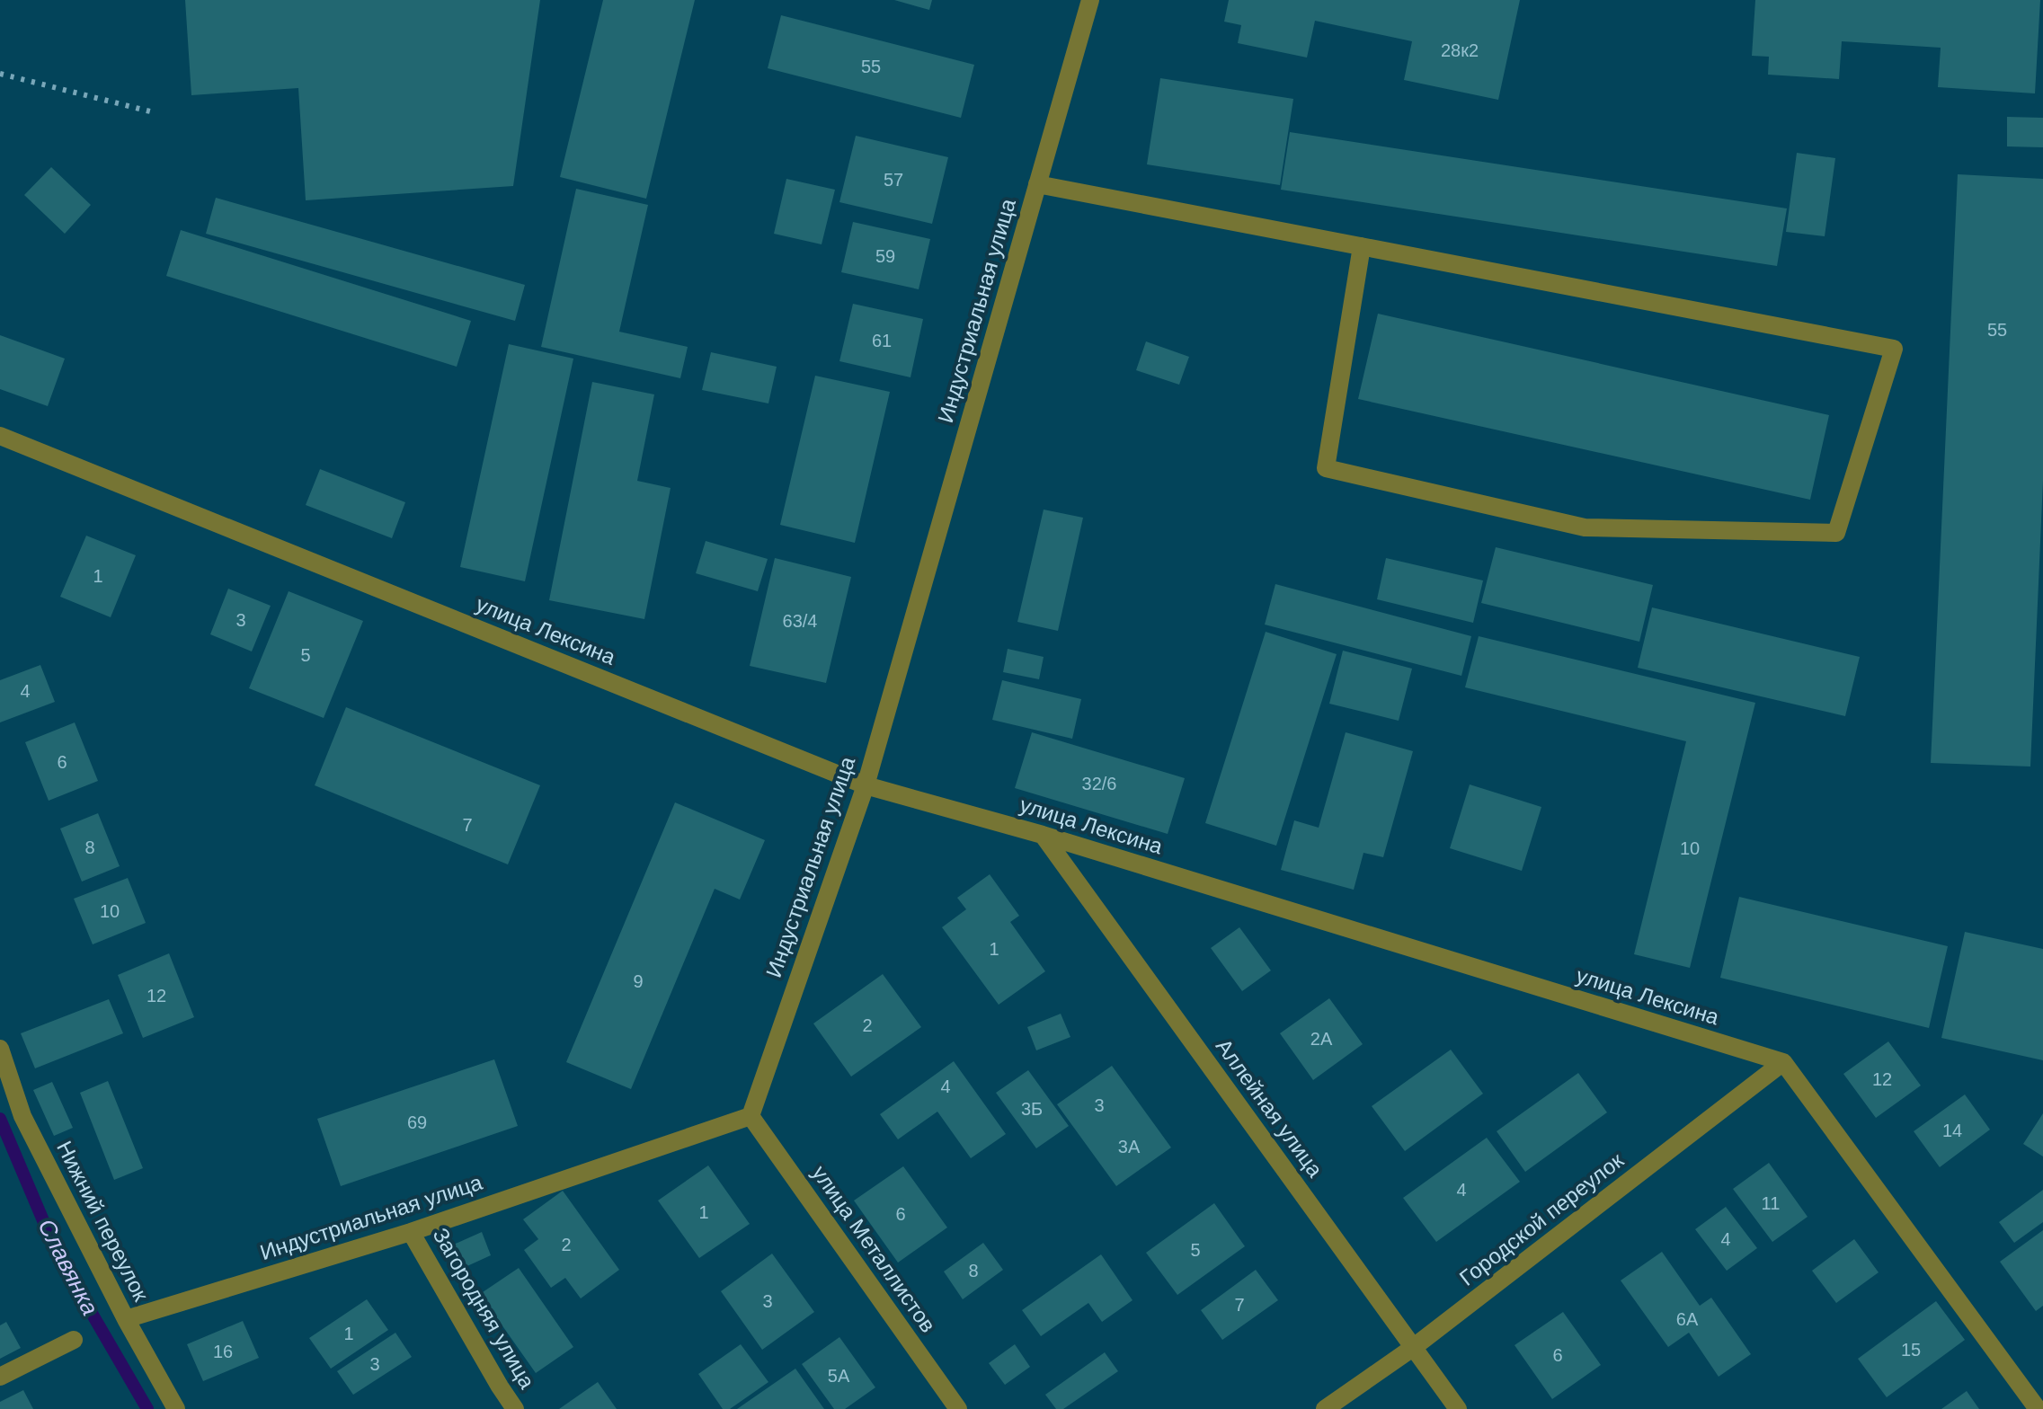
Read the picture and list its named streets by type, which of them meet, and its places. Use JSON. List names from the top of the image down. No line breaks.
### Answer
{"streets":{"street":["Индустриальная улица","улица Лексина","Аллейная улица","Городской переулок","Нижний переулок","улица Металлистов","Загородняя улица"]},"crossings":[["Индустриальная улица","улица Лексина"],["Индустриальная улица","Нижний переулок"],["Индустриальная улица","улица Металлистов"],["Индустриальная улица","Загородняя улица"],["улица Лексина","Аллейная улица"],["улица Лексина","Городской переулок"],["Аллейная улица","Городской переулок"]],"water":["Славянка"],"house_numbers":["28к2","55","57","59","55","61","1","3","63/4","5","4","6","32/6","7","8","10","10","1","9","12","2","2А","12","4","3","3Б","69","14","3А","4","11","1","6","4","2","5","8","3","7","6А","1","15","16","6","3","5А"]}
